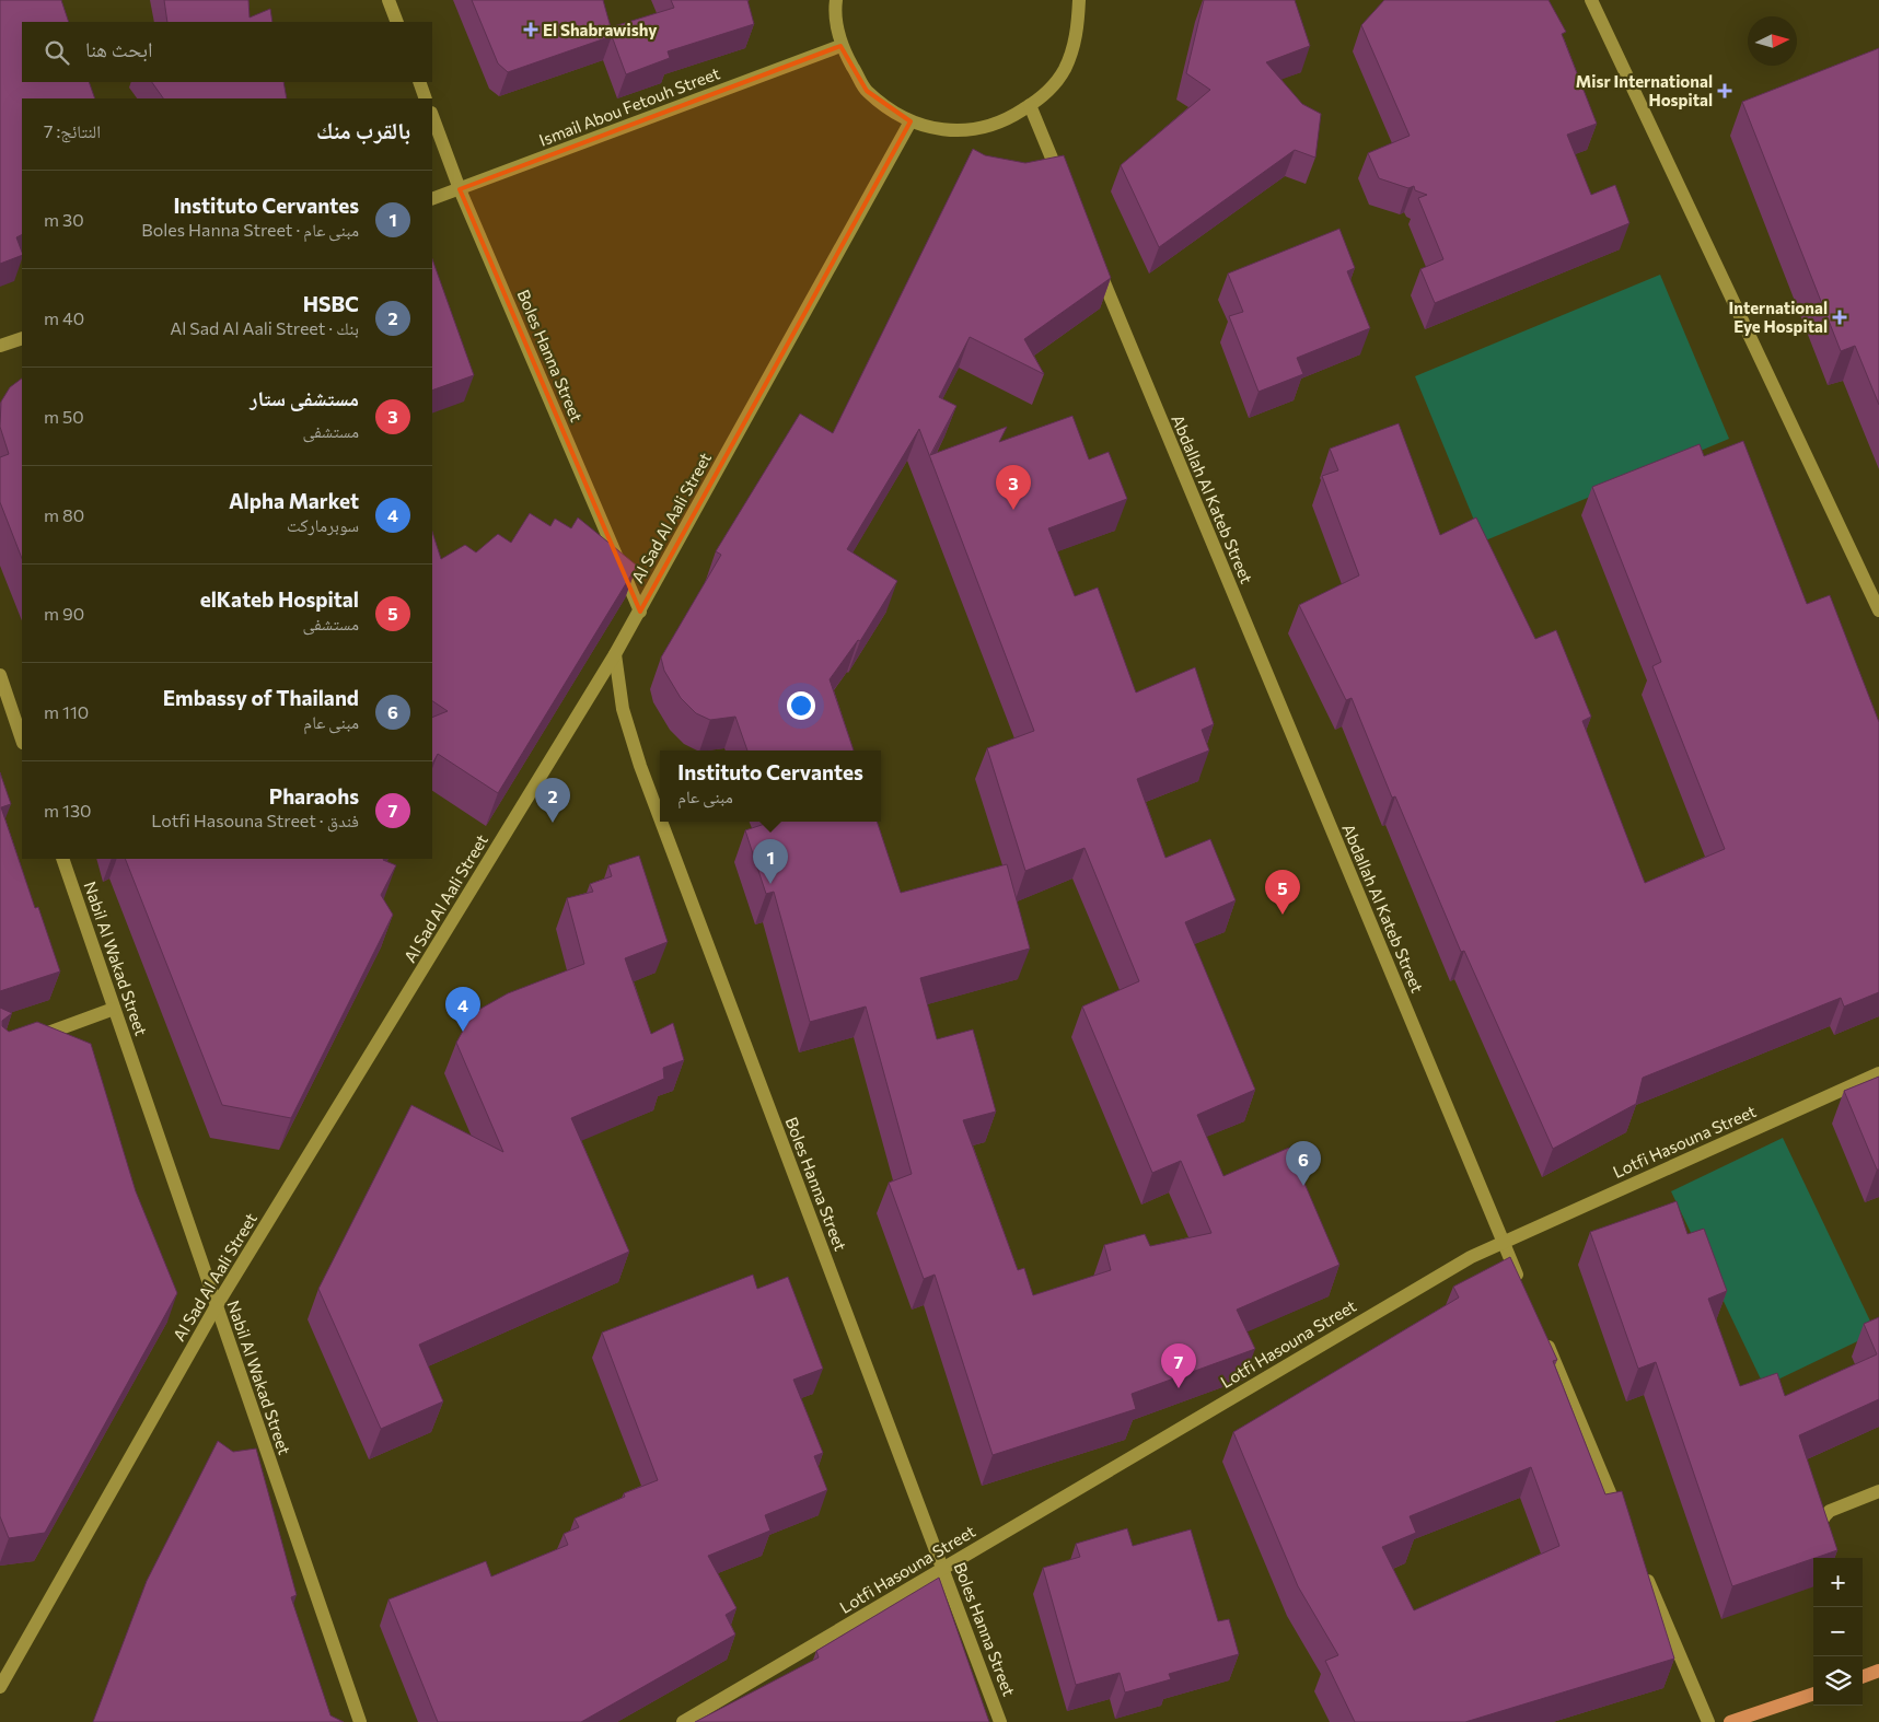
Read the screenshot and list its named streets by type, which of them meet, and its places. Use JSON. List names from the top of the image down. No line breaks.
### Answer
{"streets":{"street":["Ismail Abou Fetouh Street","Boles Hanna Street","Abdallah Al Kateb Street","Al Sad Al Aali Street","Nabil Al Wakad Street","Lotfi Hasouna Street"]},"crossings":[["Ismail Abou Fetouh Street","Boles Hanna Street"],["Boles Hanna Street","Al Sad Al Aali Street"],["Boles Hanna Street","Lotfi Hasouna Street"],["Abdallah Al Kateb Street","Lotfi Hasouna Street"],["Al Sad Al Aali Street","Nabil Al Wakad Street"]],"places":{"health":["El Shabrawishy","Misr International Hospital","International Eye Hospital"]},"north":"right","page":{"search":"ابحث هنا","heading":["بالقرب منك","النتائج: 7"],"list":[{"mark":"1","name":"Instituto Cervantes","note":"مبنى عام · Boles Hanna Street","value":"30 m"},{"mark":"2","name":"HSBC","note":"بنك · Al Sad Al Aali Street","value":"40 m"},{"mark":"3","name":"مستشفى ستار","note":"مستشفى","value":"50 m"},{"mark":"4","name":"Alpha Market","note":"سوبرماركت","value":"80 m"},{"mark":"5","name":"elKateb Hospital","note":"مستشفى","value":"90 m"},{"mark":"6","name":"Embassy of Thailand","note":"مبنى عام","value":"110 m"},{"mark":"7","name":"Pharaohs","note":"فندق · Lotfi Hasouna Street","value":"130 m"}],"pins":["3","2","1","5","4","6","7"],"popup":["Instituto Cervantes","مبنى عام"],"map_buttons":["+","−"]}}
